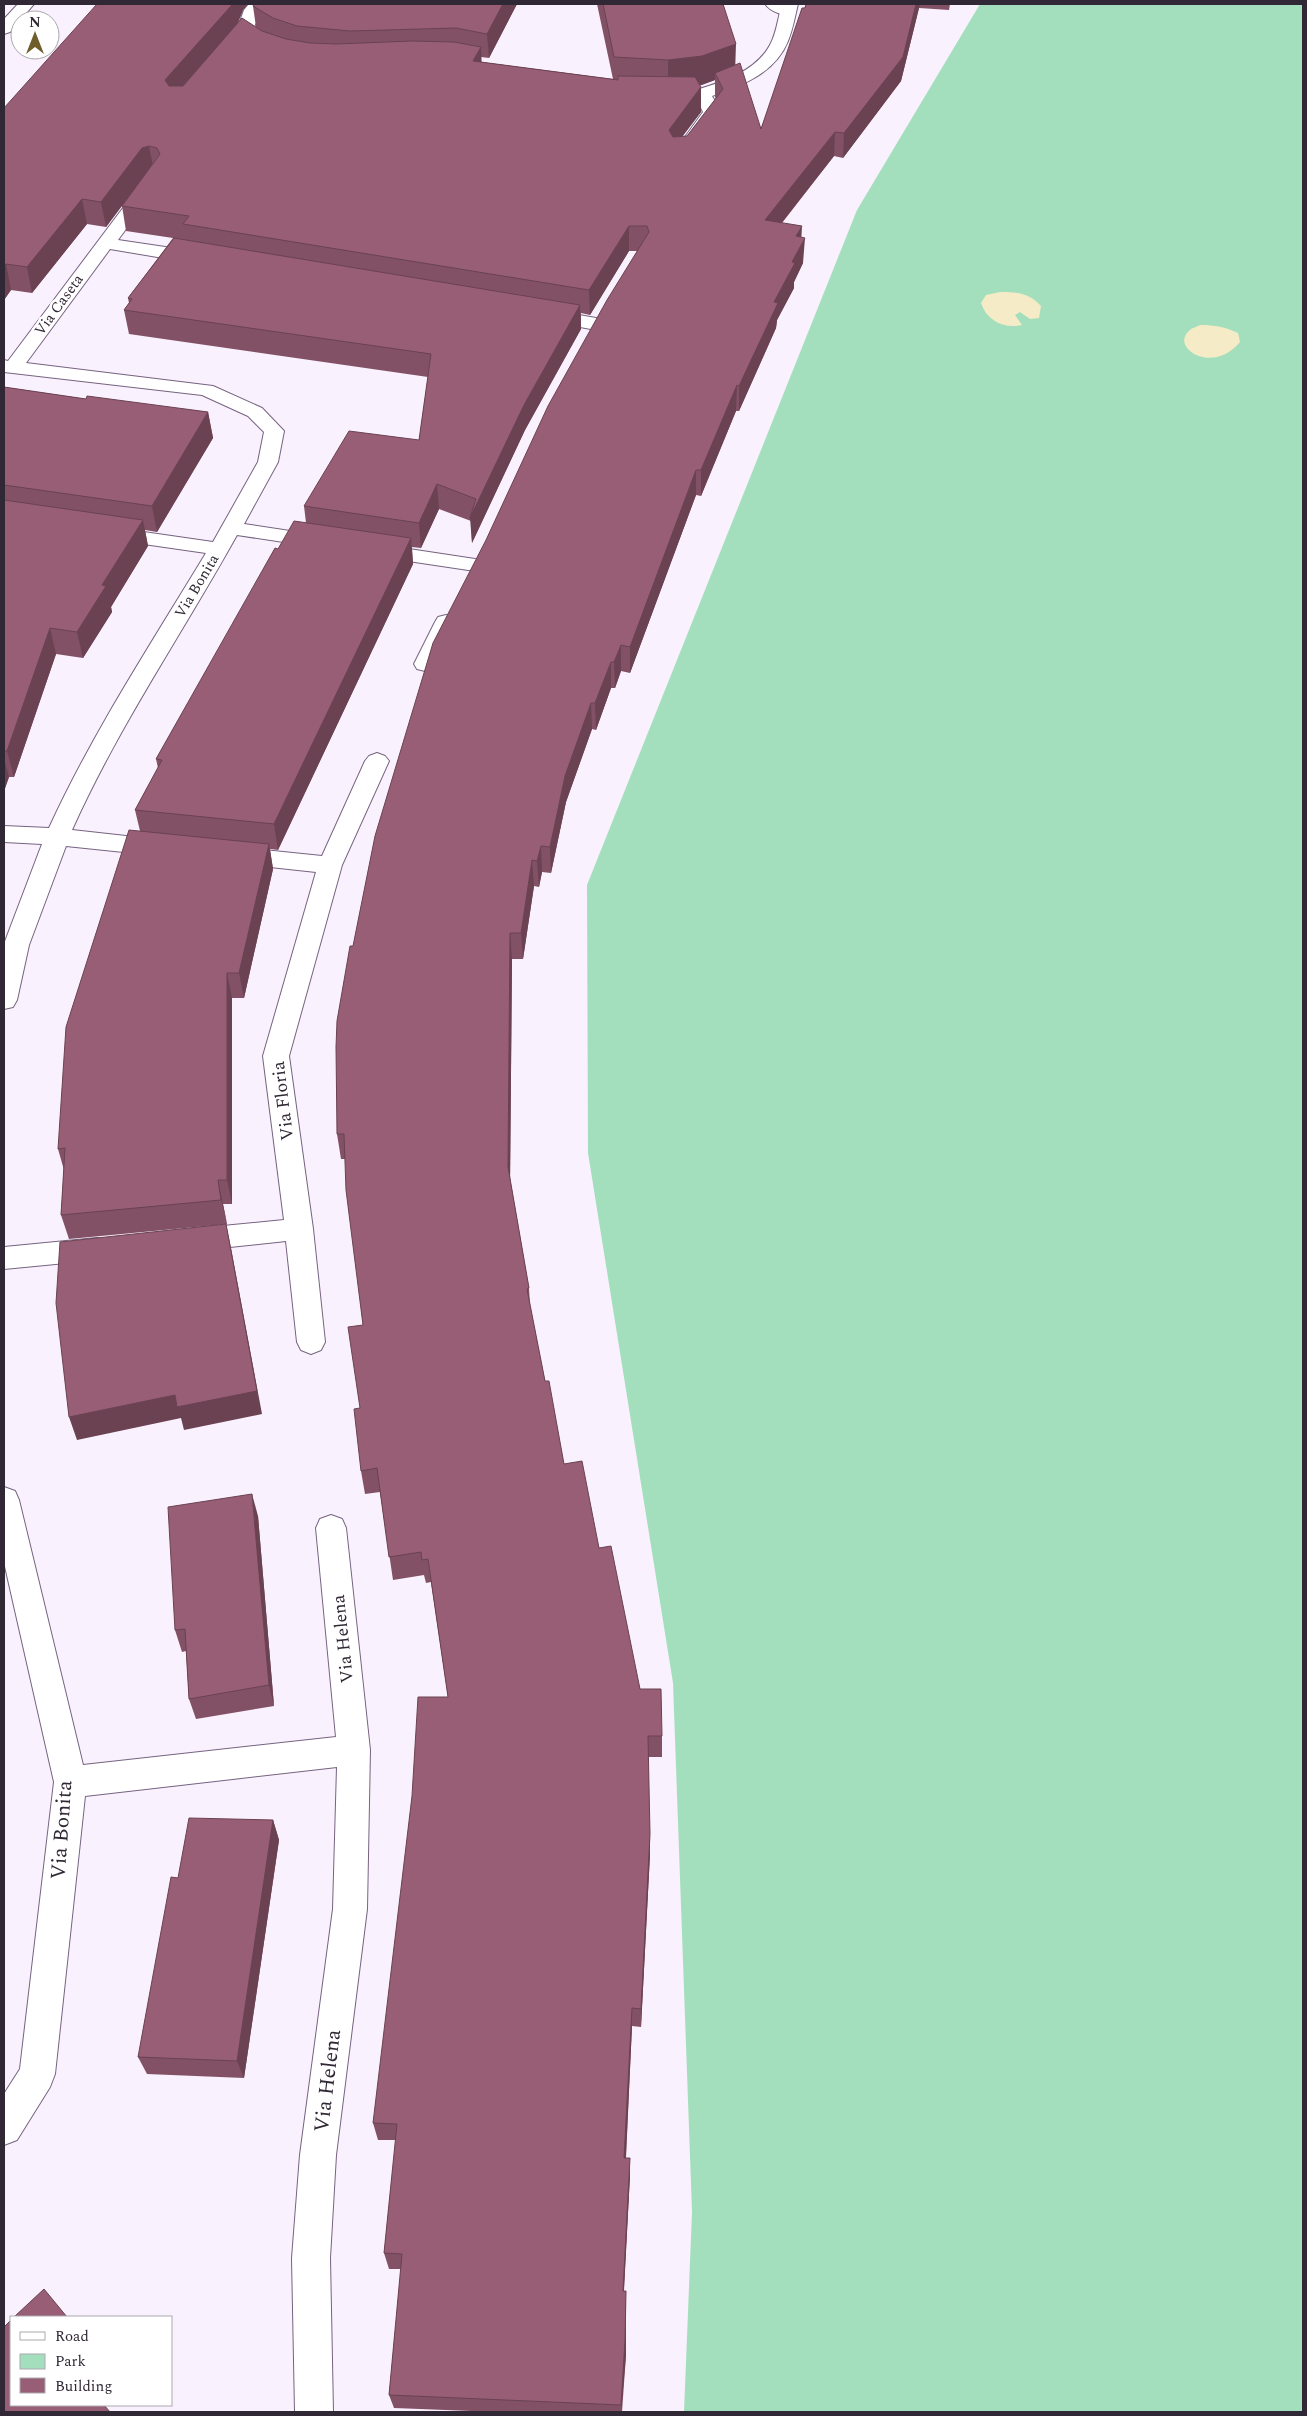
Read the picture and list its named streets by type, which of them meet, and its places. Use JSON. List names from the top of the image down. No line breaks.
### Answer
{"streets":{"street":["Via Caseta","Via Bonita","Via Floria","Via Helena"]},"crossings":[["Via Caseta","Via Bonita"]],"legend":["Road","Park","Building"],"north":"top"}
